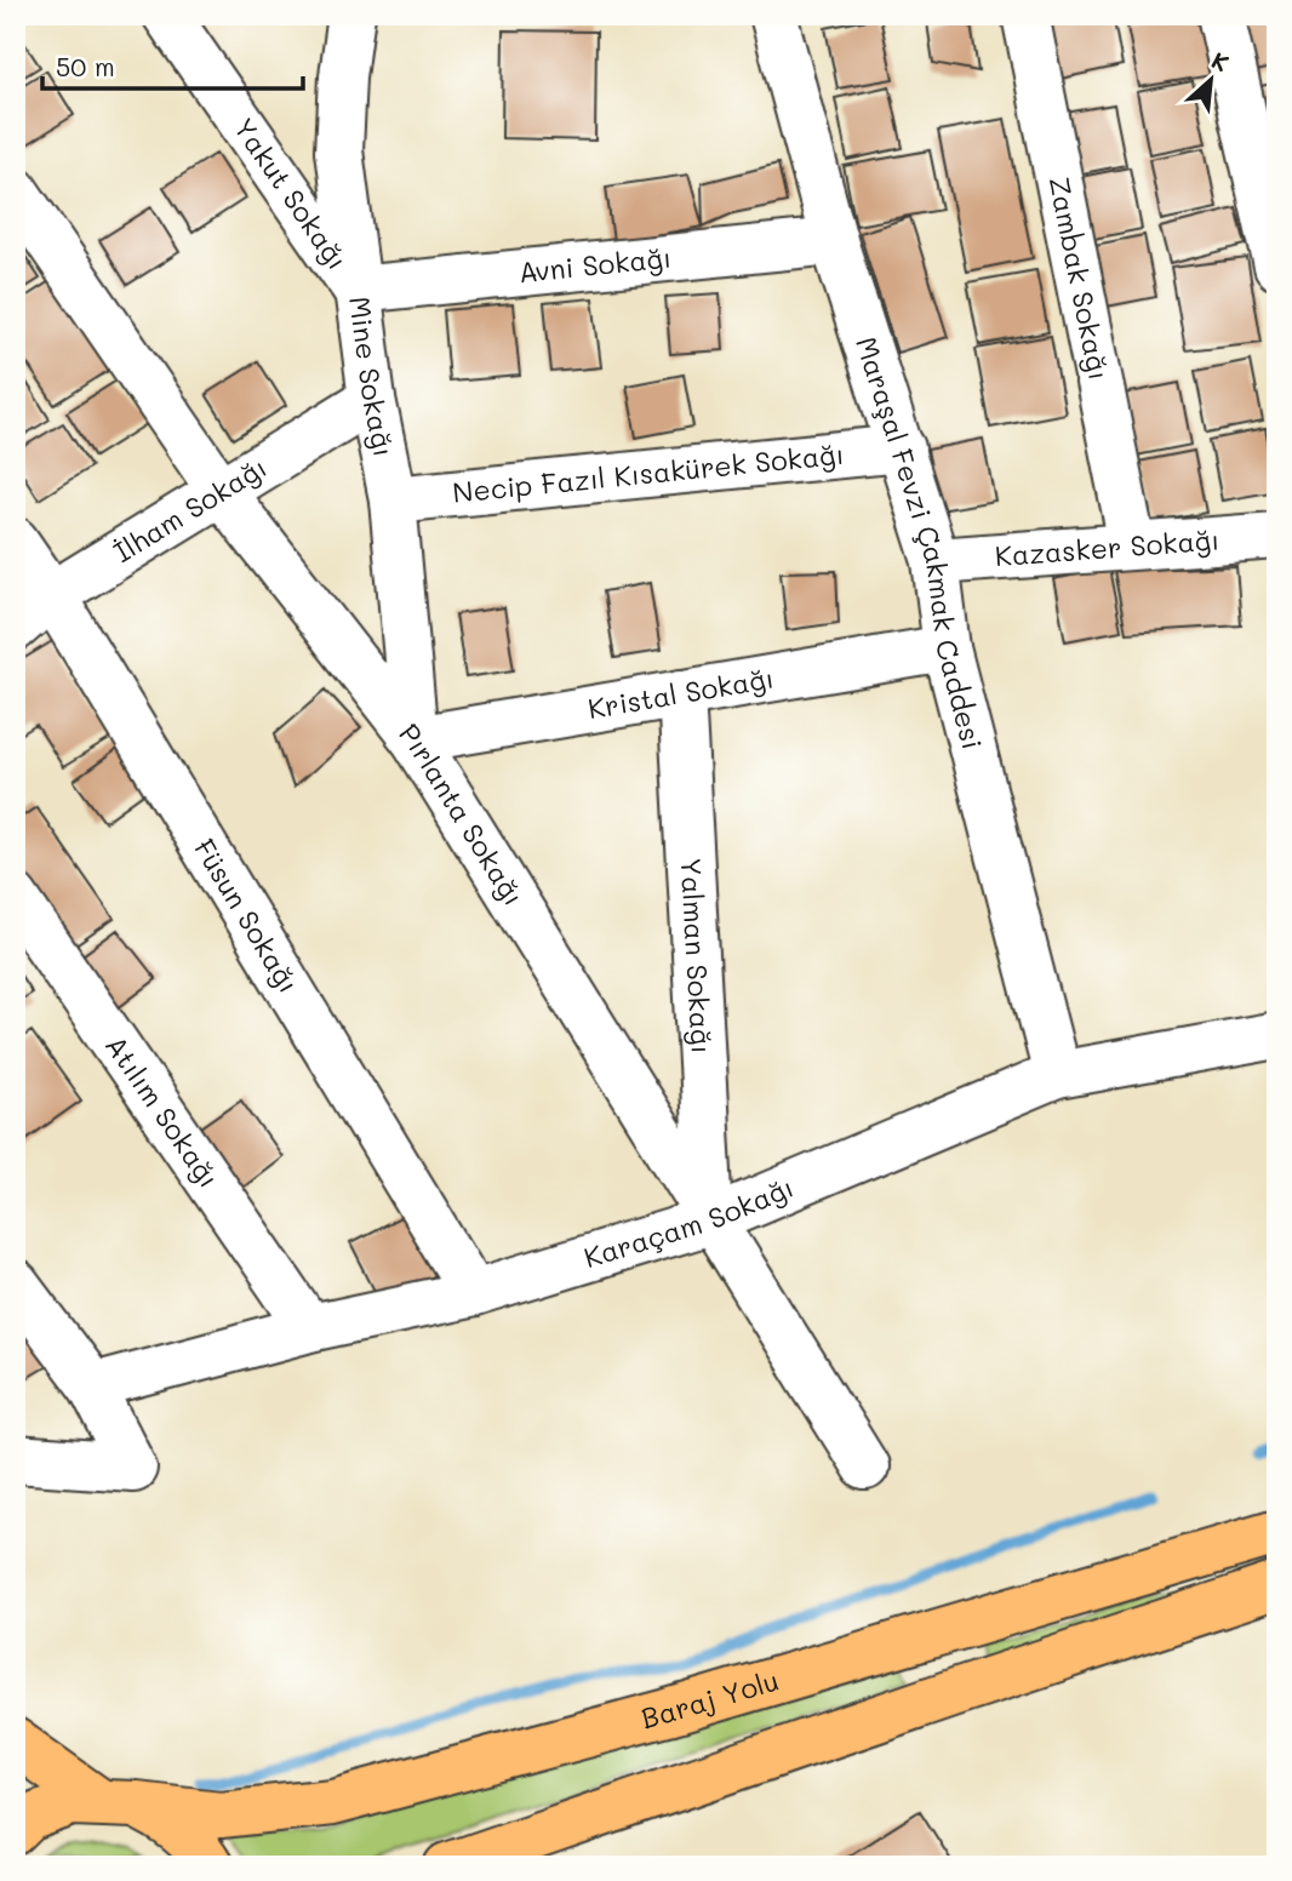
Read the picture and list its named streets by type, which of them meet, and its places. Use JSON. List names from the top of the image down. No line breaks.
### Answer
{"streets":{"main road":["Baraj Yolu"],"street":["Yakut Sokağı","Avni Sokağı","Zambak Sokağı","Mine Sokağı","Necip Fazıl Kısakürek Sokağı","İlham Sokağı","Maraşal Fevzi Çakmak Caddesi","Kazasker Sokağı","Kristal Sokağı","Pırlanta Sokağı","Füsun Sokağı","Yalman Sokağı","Atılım Sokağı","Karaçam Sokağı"]},"crossings":[["Yakut Sokağı","Avni Sokağı"],["Yakut Sokağı","Mine Sokağı"],["Avni Sokağı","Mine Sokağı"],["Avni Sokağı","Maraşal Fevzi Çakmak Caddesi"],["Zambak Sokağı","Kazasker Sokağı"],["Mine Sokağı","Necip Fazıl Kısakürek Sokağı"],["Mine Sokağı","İlham Sokağı"],["Mine Sokağı","Kristal Sokağı"],["Mine Sokağı","Pırlanta Sokağı"],["Necip Fazıl Kısakürek Sokağı","Maraşal Fevzi Çakmak Caddesi"],["İlham Sokağı","Pırlanta Sokağı"],["İlham Sokağı","Füsun Sokağı"],["Maraşal Fevzi Çakmak Caddesi","Kazasker Sokağı"],["Maraşal Fevzi Çakmak Caddesi","Kristal Sokağı"],["Maraşal Fevzi Çakmak Caddesi","Karaçam Sokağı"],["Kristal Sokağı","Pırlanta Sokağı"],["Kristal Sokağı","Yalman Sokağı"],["Pırlanta Sokağı","Yalman Sokağı"],["Pırlanta Sokağı","Karaçam Sokağı"],["Füsun Sokağı","Karaçam Sokağı"],["Yalman Sokağı","Karaçam Sokağı"],["Atılım Sokağı","Karaçam Sokağı"]],"scale_bar":"50 m","north":"top right"}
